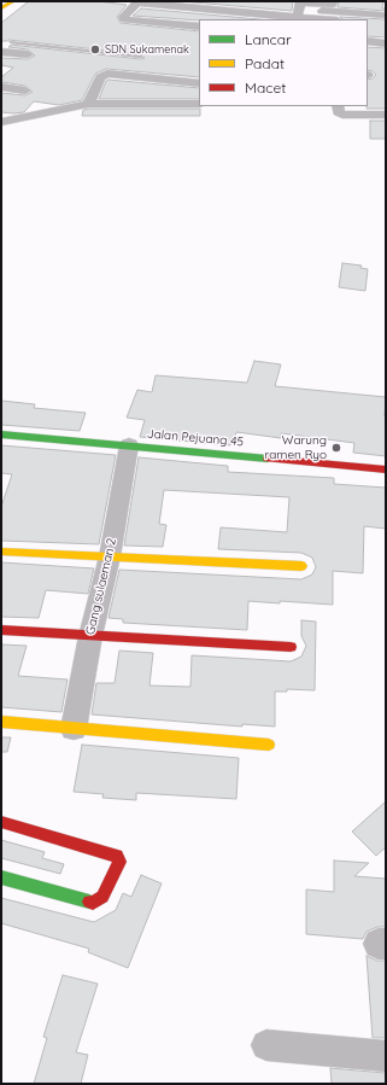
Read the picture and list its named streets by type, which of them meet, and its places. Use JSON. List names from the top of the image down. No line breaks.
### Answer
{"streets":{"street":["Jalan Pejuang 45","Gang sulaeman 2"]},"crossings":[["Jalan Pejuang 45","Gang sulaeman 2"]],"places":["SDN Sukamenak","Warung ramen Ryo"],"legend":["Lancar","Padat","Macet"]}
